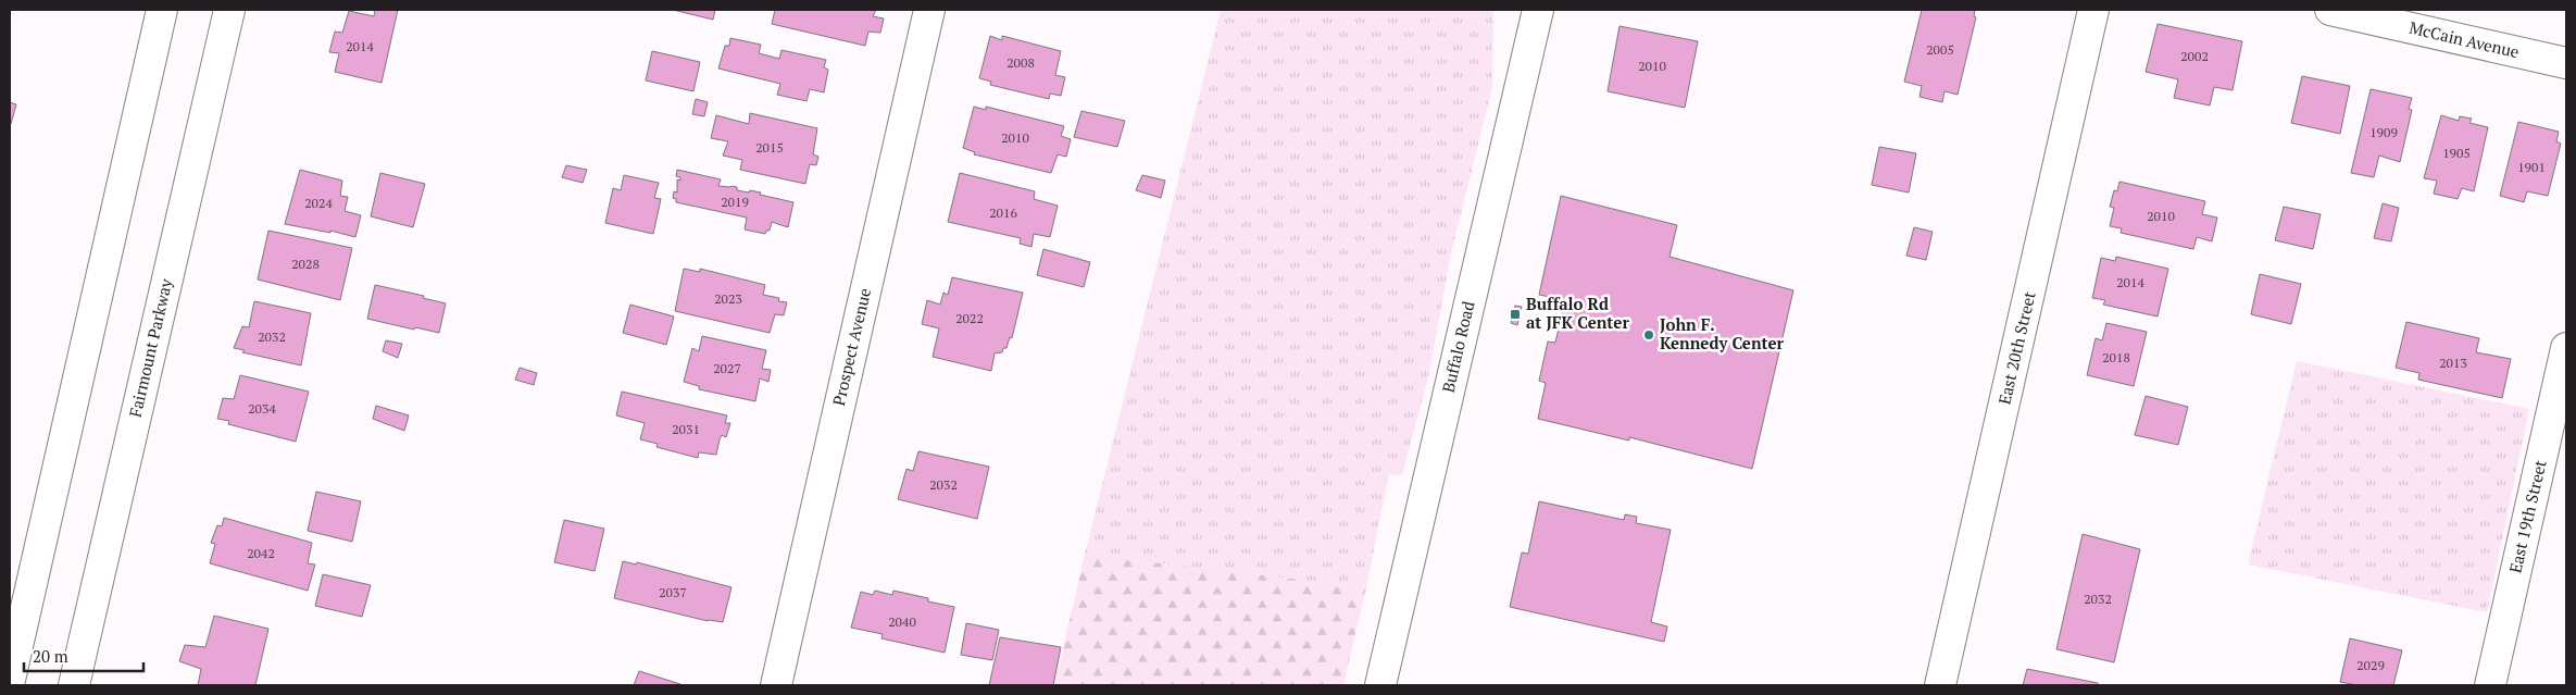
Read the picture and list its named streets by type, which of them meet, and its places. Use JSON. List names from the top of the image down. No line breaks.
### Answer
{"streets":{"street":["McCain Avenue","Prospect Avenue","Buffalo Road","Fairmount Parkway","East 20th Street","East 19th Street"]},"places":{"transit":["Buffalo Rd at JFK Center"],"other":["John F. Kennedy Center"]},"house_numbers":["2014","2005","2002","2008","2010","1909","2010","2015","1905","1901","2019","2024","2016","2010","2028","2014","2023","2022","2032","2018","2013","2027","2034","2031","2032","2042","2037","2032","2040","2029"],"scale_bar":"20 m"}
